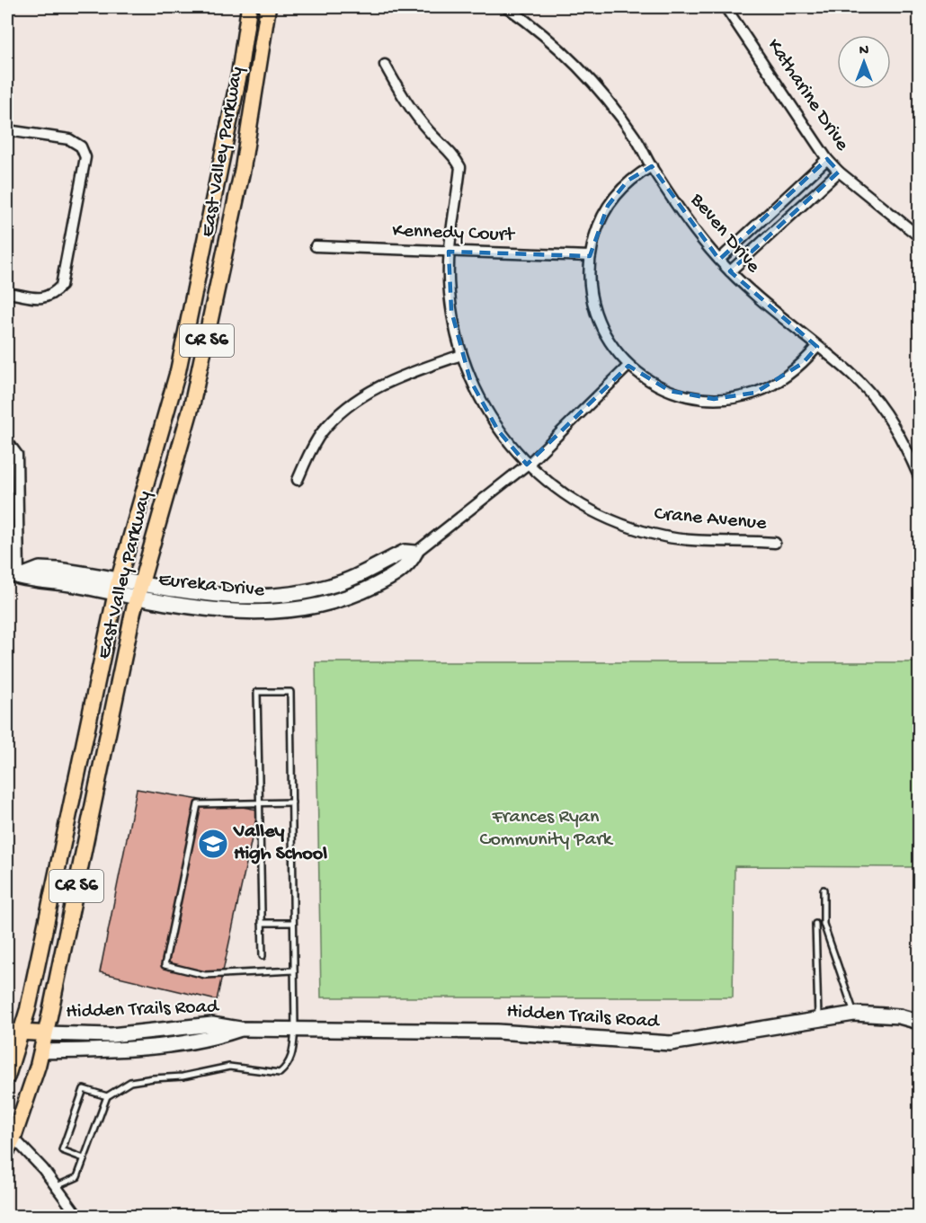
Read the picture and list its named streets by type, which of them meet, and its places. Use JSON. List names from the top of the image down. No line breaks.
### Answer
{"streets":{"main road":["East Valley Parkway","CR S6"],"street":["Katharine Drive","Kennedy Court","Beven Drive","Crane Avenue","Eureka Drive","Hidden Trails Road"]},"crossings":[["East Valley Parkway","Eureka Drive"],["East Valley Parkway","Hidden Trails Road"],["Kennedy Court","Crane Avenue"],["Crane Avenue","Eureka Drive"]],"parks":["Frances Ryan Community Park"],"places":{"school or university":["Valley High School"]},"north":"top"}
